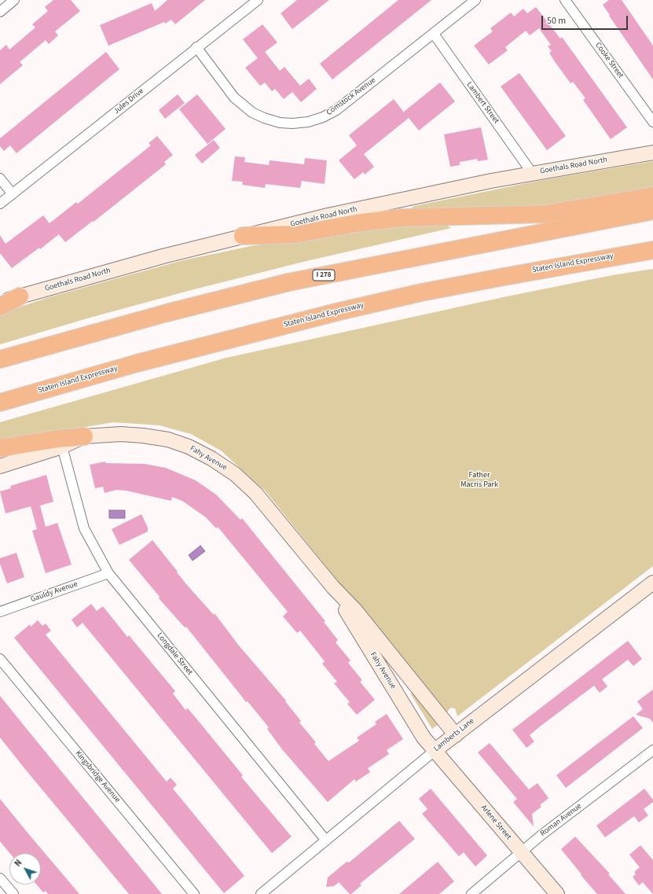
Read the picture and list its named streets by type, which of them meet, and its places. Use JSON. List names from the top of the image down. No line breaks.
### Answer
{"streets":{"highway":["Staten Island Expressway","I 278"],"main road":["Goethals Road North","Fahy Avenue","Lamberts Lane","Arlene Street"],"street":["Cooke Street","Comstock Avenue","Jules Drive","Lambert Street","Gauldy Avenue","Longdale Street","Kingsbridge Avenue","Roman Avenue"]},"crossings":[["Comstock Avenue","Jules Drive"],["Comstock Avenue","Lambert Street"],["Lambert Street","Goethals Road North"],["Fahy Avenue","Longdale Street"],["Fahy Avenue","Lamberts Lane"],["Fahy Avenue","Arlene Street"],["Gauldy Avenue","Longdale Street"],["Longdale Street","Lamberts Lane"],["Lamberts Lane","Arlene Street"],["Roman Avenue","Arlene Street"]],"parks":["Father Macris Park"],"scale_bar":"50 m","north":"top left"}
